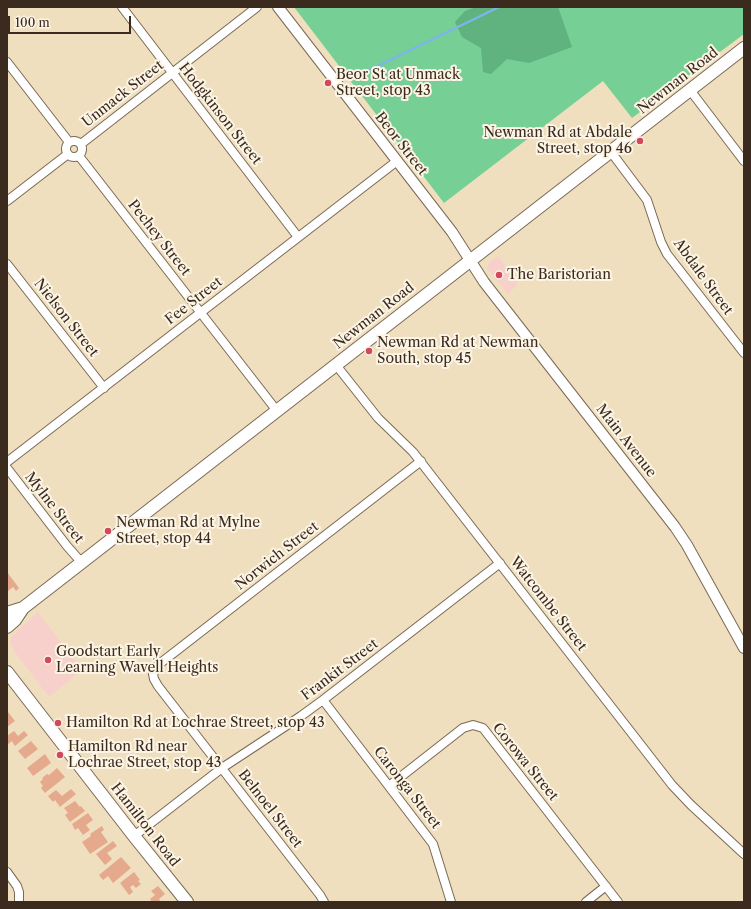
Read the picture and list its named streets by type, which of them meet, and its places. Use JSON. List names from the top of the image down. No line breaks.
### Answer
{"streets":{"main road":["Newman Road","Hamilton Road"],"street":["Unmack Street","Hodgkinson Street","Beor Street","Pechey Street","Abdale Street","Fee Street","Nielson Street","Main Avenue","Mylne Street","Norwich Street","Watcombe Street","Frankit Street","Corowa Street","Caronga Street","Belnoel Street"]},"crossings":[["Newman Road","Beor Street"],["Newman Road","Pechey Street"],["Newman Road","Abdale Street"],["Newman Road","Main Avenue"],["Newman Road","Mylne Street"],["Newman Road","Watcombe Street"],["Unmack Street","Hodgkinson Street"],["Unmack Street","Pechey Street"],["Hodgkinson Street","Fee Street"],["Beor Street","Fee Street"],["Beor Street","Main Avenue"],["Pechey Street","Fee Street"],["Fee Street","Nielson Street"],["Norwich Street","Watcombe Street"],["Norwich Street","Belnoel Street"],["Watcombe Street","Frankit Street"],["Frankit Street","Caronga Street"],["Frankit Street","Belnoel Street"],["Frankit Street","Hamilton Road"],["Corowa Street","Caronga Street"]],"places":["Beor St at Unmack Street, stop 43","Newman Rd at Abdale Street, stop 46","The Baristorian","Newman Rd at Newman South, stop 45","Newman Rd at Mylne Street, stop 44","Goodstart Early Learning Wavell Heights","Hamilton Rd at Lochrae Street, stop 43","Hamilton Rd near Lochrae Street, stop 43"],"scale_bar":"100 m"}
